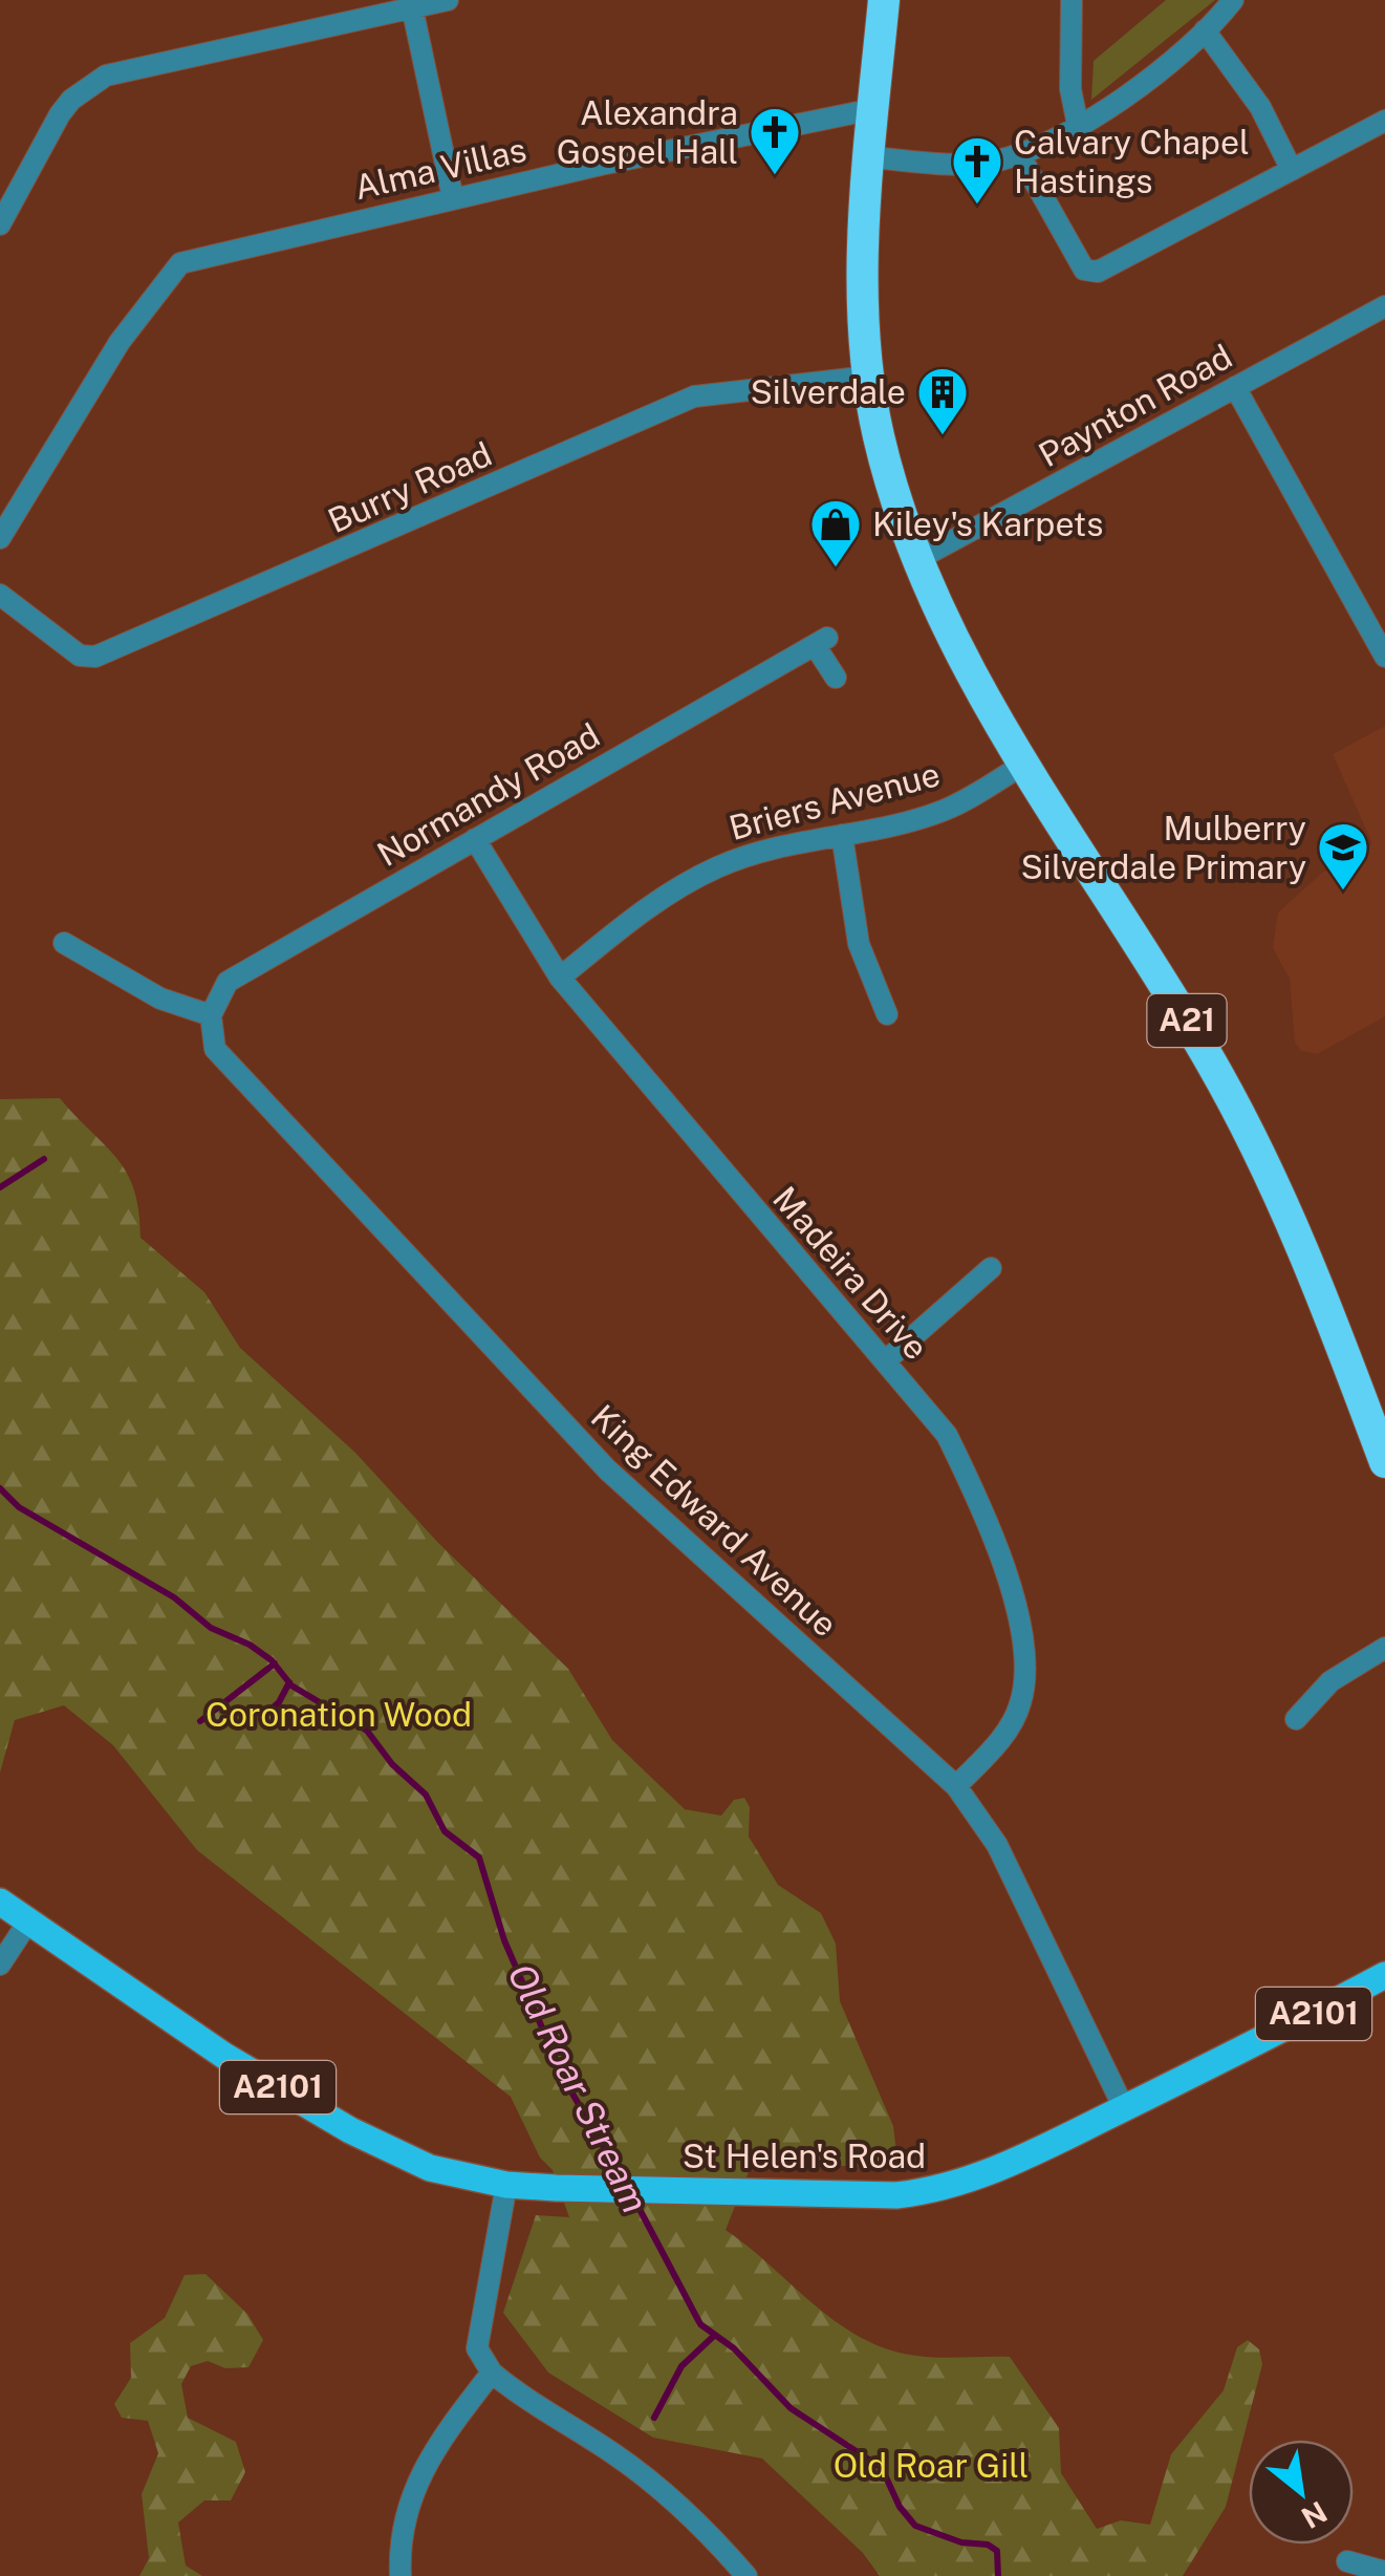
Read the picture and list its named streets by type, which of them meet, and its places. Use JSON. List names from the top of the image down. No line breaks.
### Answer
{"streets":{"highway":["A21"],"main road":["A2101","St Helen's Road"],"street":["Alma Villas","Paynton Road","Burry Road","Normandy Road","Briers Avenue","Madeira Drive","King Edward Avenue"]},"crossings":[["Alma Villas","A21"],["Paynton Road","A21"],["Burry Road","A21"],["Normandy Road","Madeira Drive"],["Normandy Road","King Edward Avenue"],["Briers Avenue","A21"],["Briers Avenue","Madeira Drive"],["Madeira Drive","King Edward Avenue"],["King Edward Avenue","St Helen's Road"]],"water":["Old Roar Stream"],"parks":["Coronation Wood","Old Roar Gill"],"places":{"church":["Alexandra Gospel Hall","Calvary Chapel Hastings"],"building":["Silverdale"],"shop":["Kiley's Karpets"],"school or university":["Mulberry Silverdale Primary"]},"north":"bottom right"}
